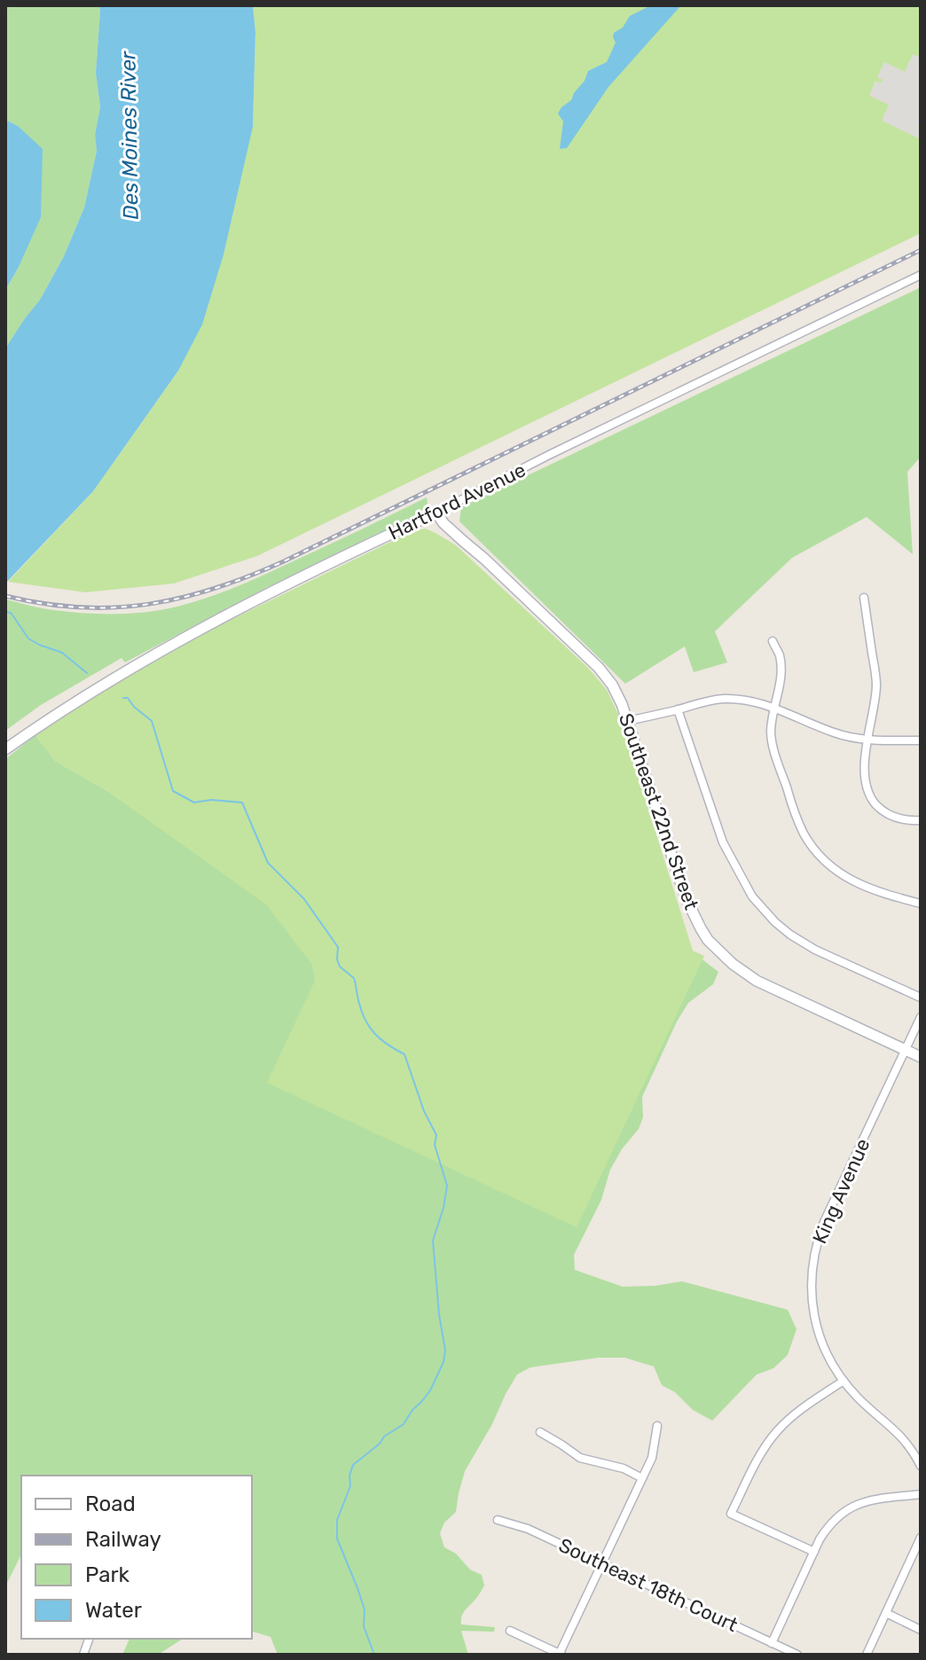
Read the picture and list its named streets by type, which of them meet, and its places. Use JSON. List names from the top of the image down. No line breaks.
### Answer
{"streets":{"street":["Hartford Avenue","Southeast 22nd Street","King Avenue","Southeast 18th Court"]},"crossings":[["Hartford Avenue","Southeast 22nd Street"],["Southeast 22nd Street","King Avenue"]],"water":["Des Moines River"],"legend":["Road","Railway","Park","Water"]}
